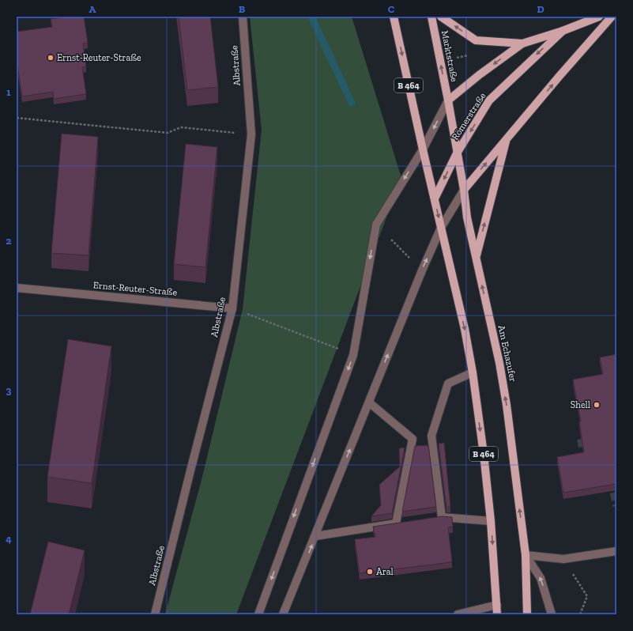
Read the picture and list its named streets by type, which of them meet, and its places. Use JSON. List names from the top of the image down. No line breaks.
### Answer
{"streets":{"main road":["Marktstraße","B 464","Römerstraße","Am Echazufer"],"street":["Albstraße","Ernst-Reuter-Straße"]},"crossings":[["Marktstraße","Römerstraße"],["Marktstraße","Am Echazufer"],["Albstraße","Ernst-Reuter-Straße"],["B 464","Römerstraße"],["Römerstraße","Am Echazufer"]],"places":["Ernst-Reuter-Straße","Shell","Aral"],"grid":{"columns":["A","B","C","D"],"rows":["1","2","3","4"]}}
